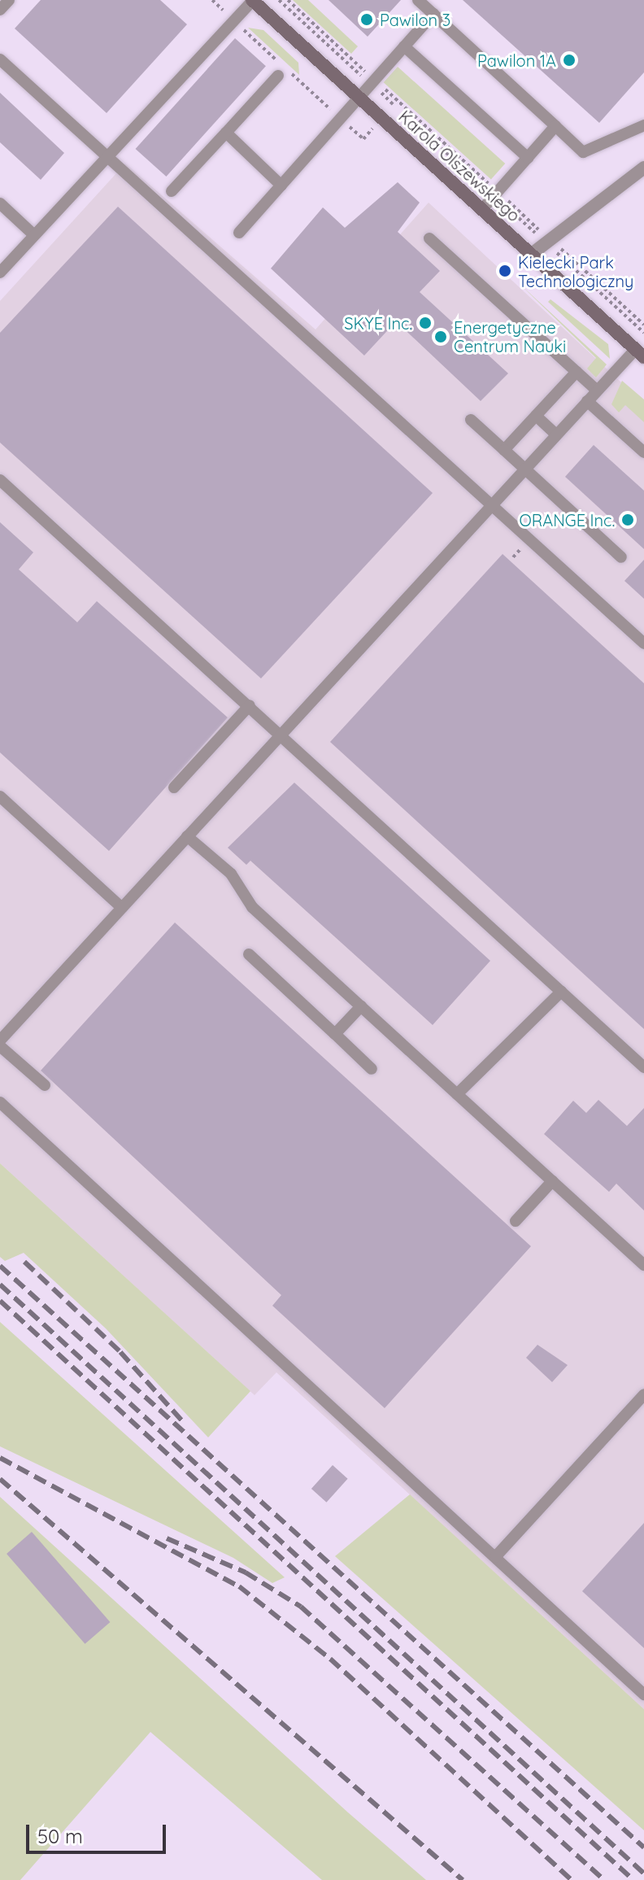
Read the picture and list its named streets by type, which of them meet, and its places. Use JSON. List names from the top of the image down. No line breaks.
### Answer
{"streets":{"street":["Karola Olszewskiego"]},"places":["Pawilon 3","Pawilon 1A","Kielecki Park Technologiczny","SKYE Inc.","Energetyczne Centrum Nauki","ORANGE Inc."],"scale_bar":"50 m"}
